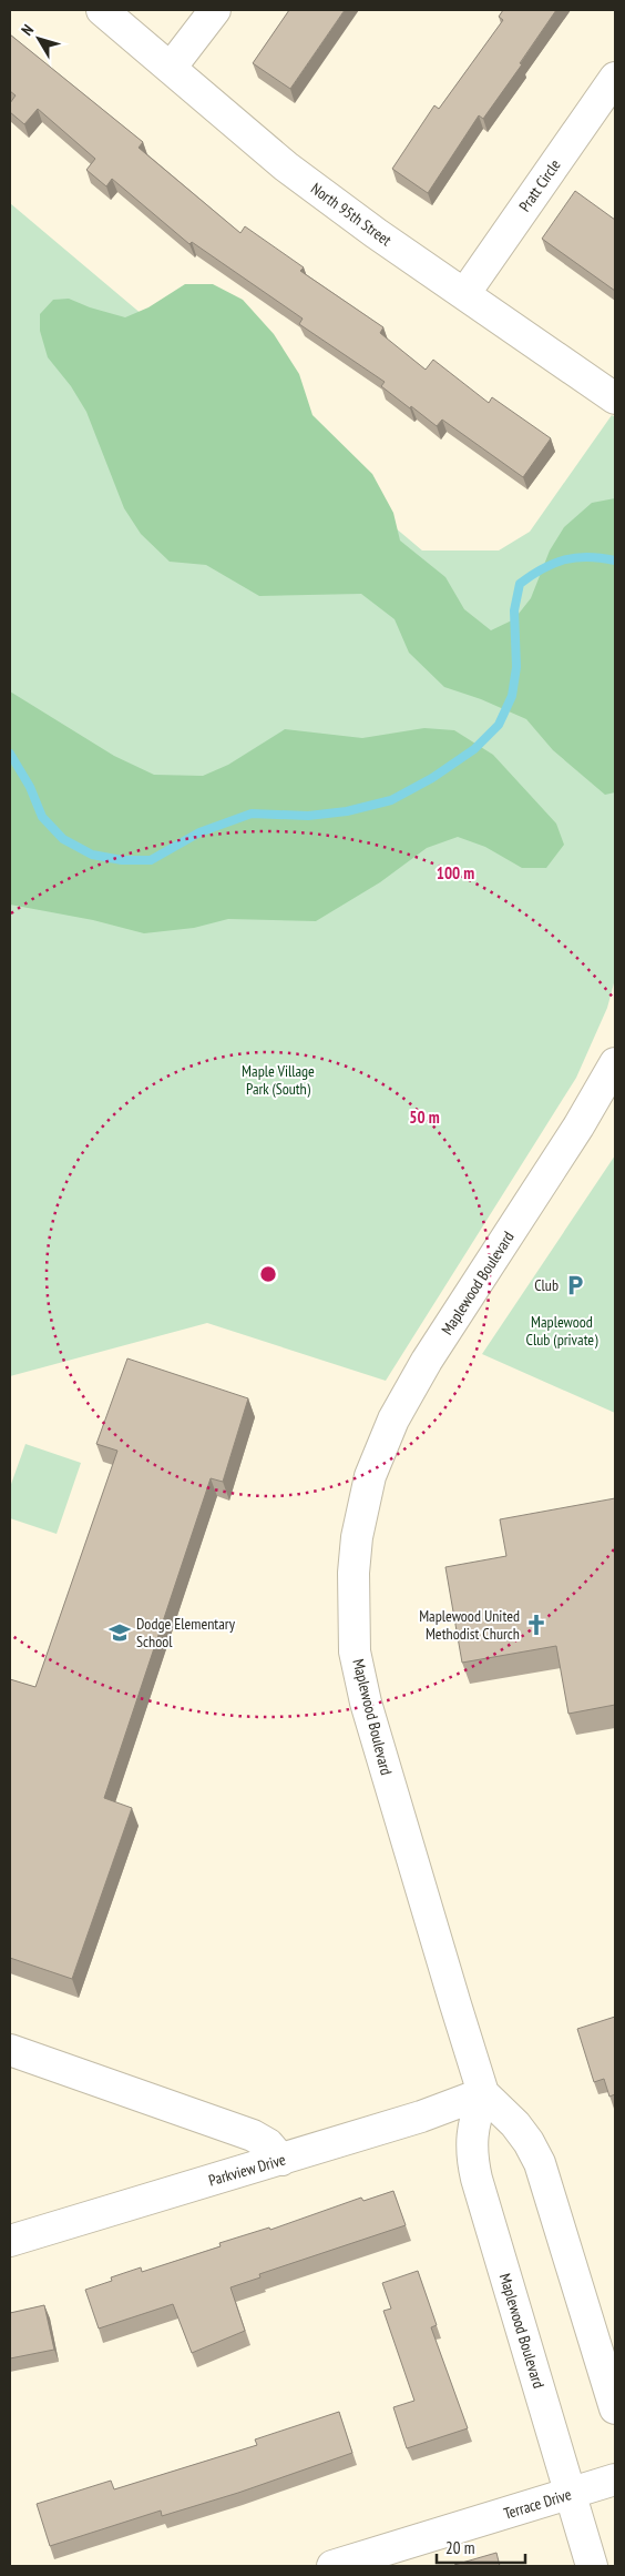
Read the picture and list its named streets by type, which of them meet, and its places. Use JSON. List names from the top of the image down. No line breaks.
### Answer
{"streets":{"street":["Pratt Circle","North 95th Street","Maplewood Boulevard","Parkview Drive","Terrace Drive"]},"crossings":[["Pratt Circle","North 95th Street"],["Maplewood Boulevard","Parkview Drive"],["Maplewood Boulevard","Terrace Drive"]],"parks":["Maple Village Park (South)","Maplewood Club (private)"],"places":{"parking":["Club"],"church":["Maplewood United Methodist Church"],"school or university":["Dodge Elementary School"]},"scale_bar":"20 m","north":"top left","rings":["100 m","50 m"]}
